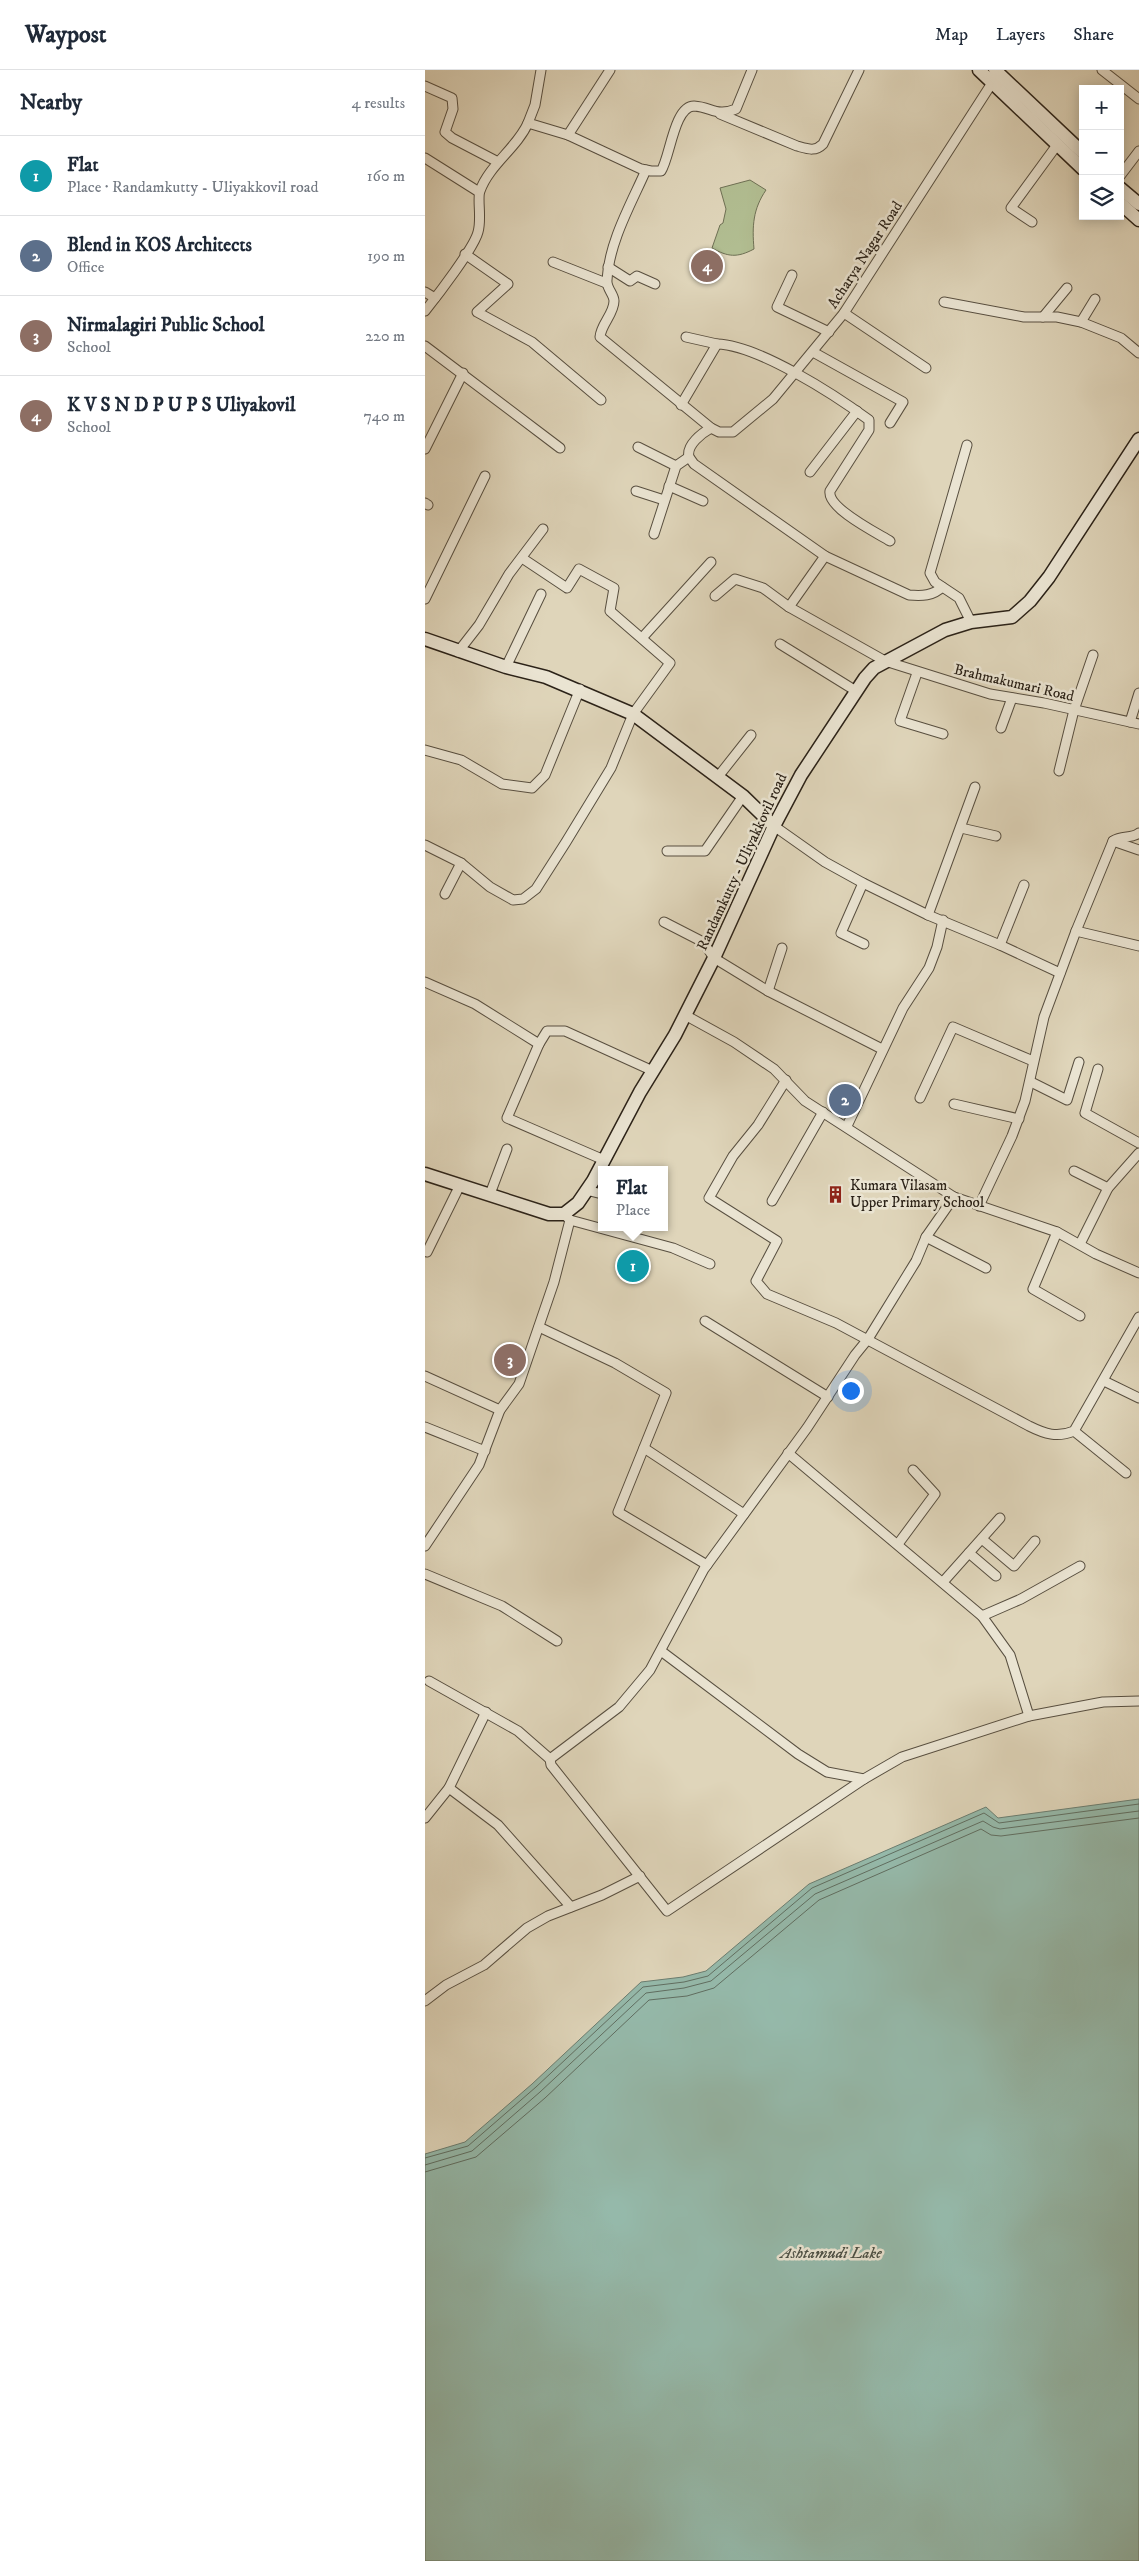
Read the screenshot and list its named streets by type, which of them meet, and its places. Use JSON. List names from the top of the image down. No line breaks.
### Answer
{"streets":{"street":["Acharya Nagar Road","Brahmakumari Road","Randamkutty - Uliyakkovil road"]},"crossings":[["Brahmakumari Road","Randamkutty - Uliyakkovil road"]],"water":["Ashtamudi Lake"],"places":{"building":["Kumara Vilasam Upper Primary School"]},"page":{"header":"Waypost","nav":["Map","Layers","Share"],"heading":["Nearby","4 results"],"map_buttons":["+","−"],"list":[{"mark":"1","name":"Flat","note":"Place · Randamkutty - Uliyakkovil road","value":"160 m"},{"mark":"2","name":"Blend in KOS Architects","note":"Office","value":"190 m"},{"mark":"3","name":"Nirmalagiri Public School","note":"School","value":"220 m"},{"mark":"4","name":"K V S N D P U P S Uliyakovil","note":"School","value":"740 m"}],"pins":["4","2","1","3"],"popup":["Flat","Place"]}}
